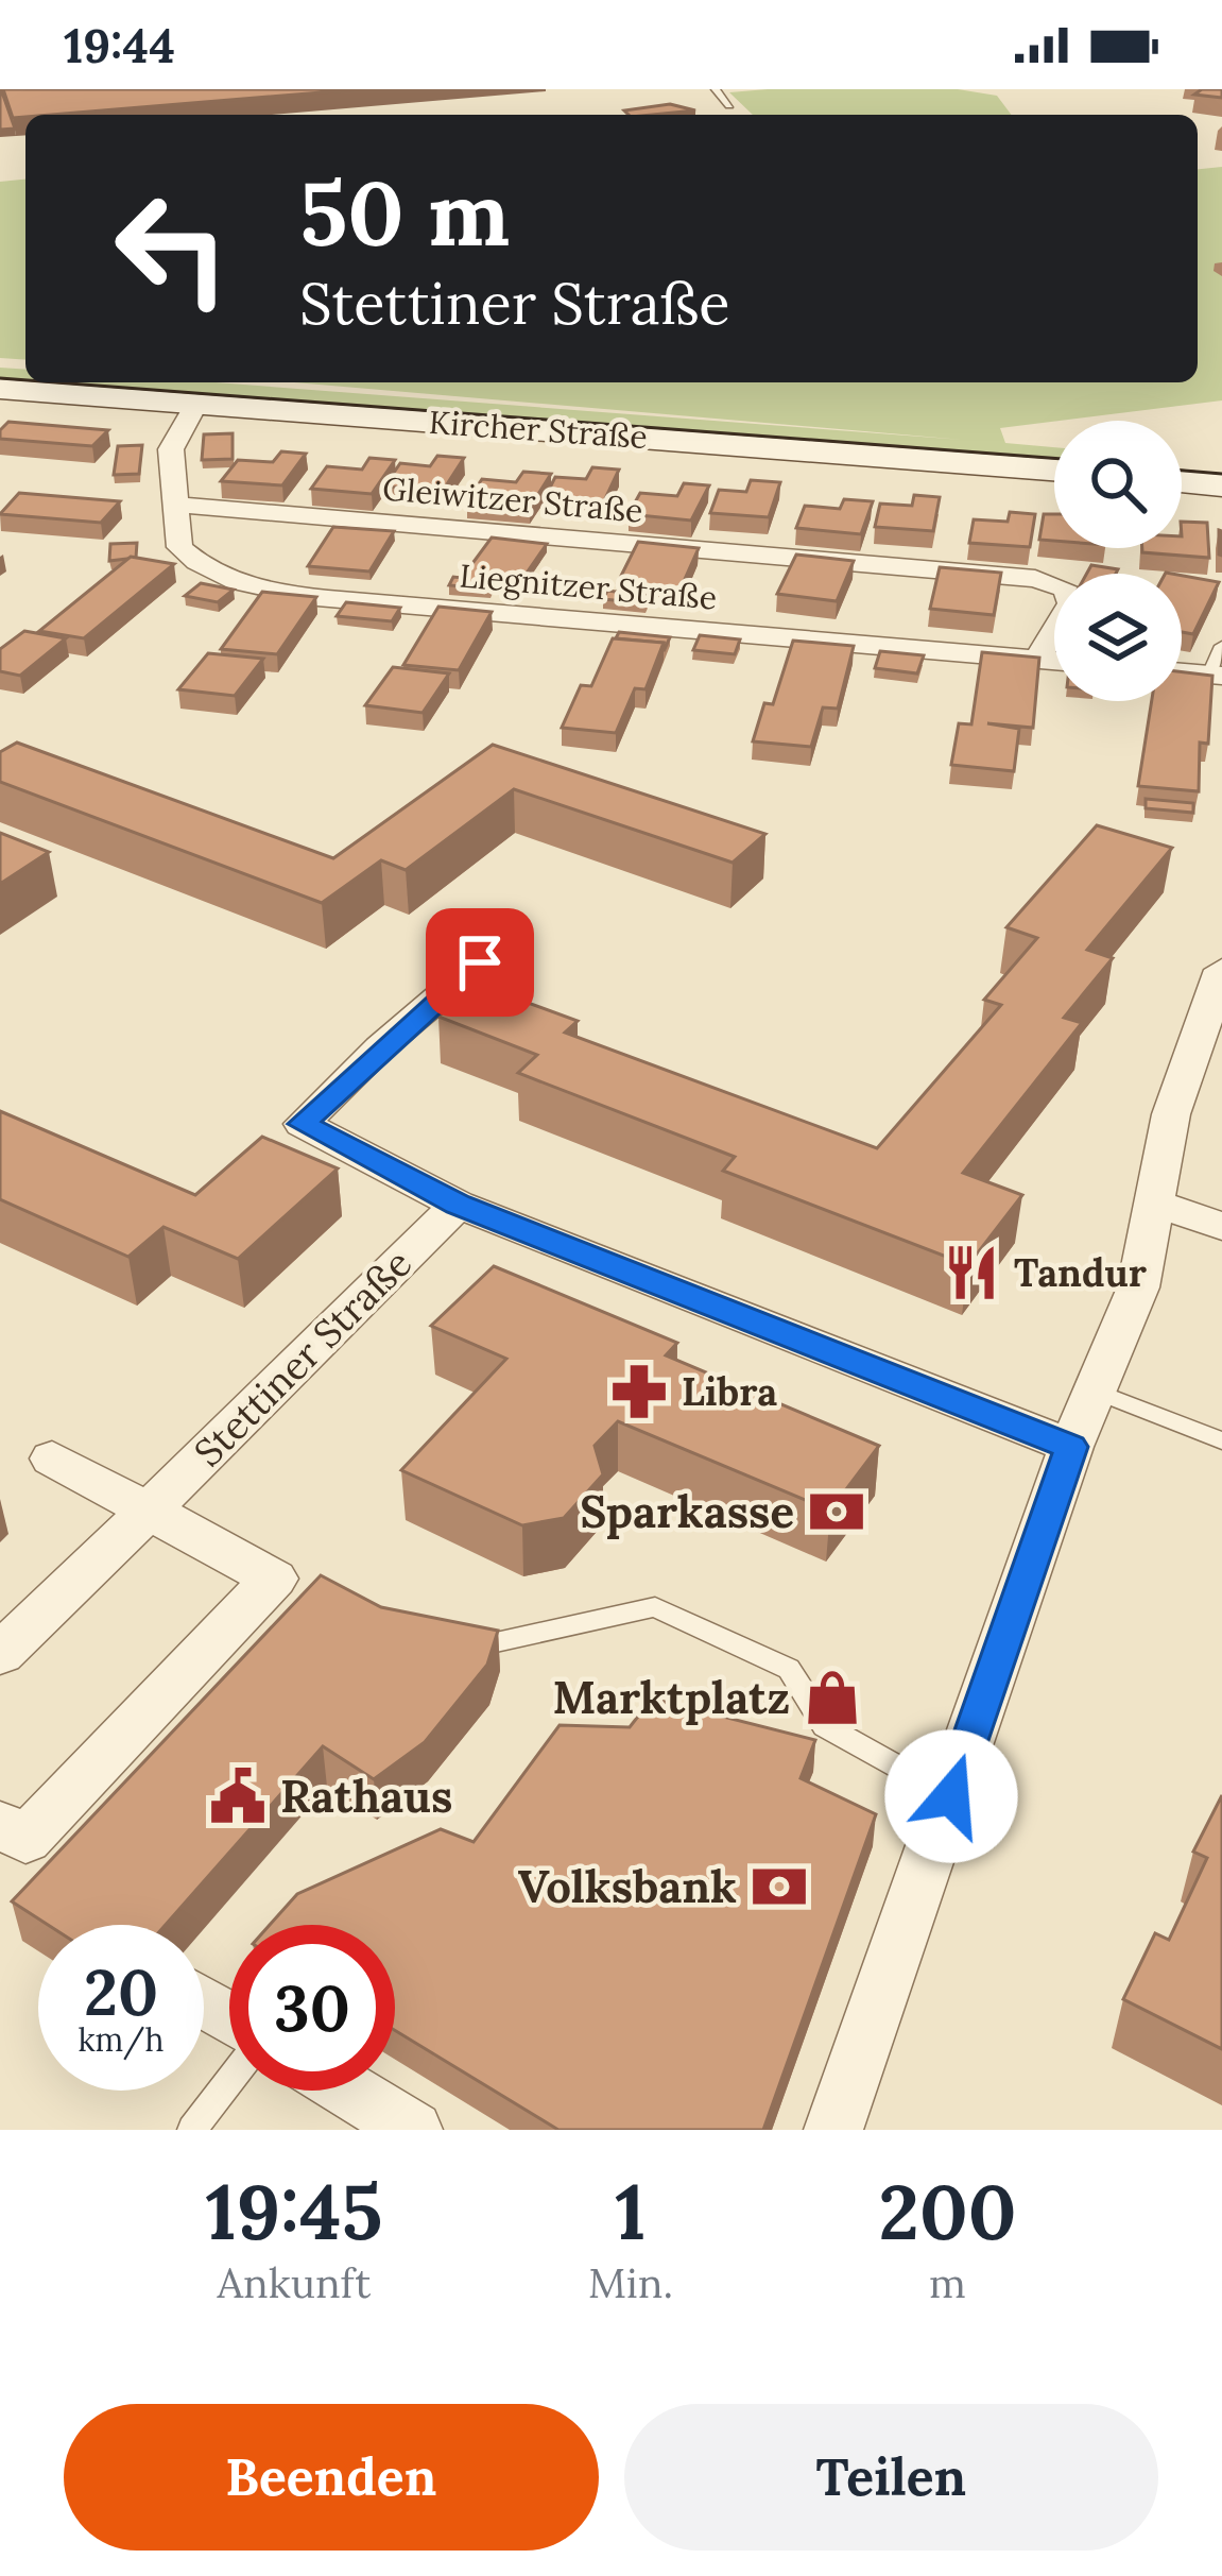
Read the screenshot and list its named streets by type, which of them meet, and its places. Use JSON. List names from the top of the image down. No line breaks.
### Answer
{"streets":{"main road":["Kircher Straße"],"street":["Gleiwitzer Straße","Liegnitzer Straße","Stettiner Straße"]},"crossings":[["Kircher Straße","Liegnitzer Straße"],["Gleiwitzer Straße","Liegnitzer Straße"]],"places":{"restaurant":["Tandur"],"pharmacy":["Libra"],"bank":["Sparkasse","Volksbank"],"shop":["Marktplatz"],"public building":["Rathaus"]},"page":{"status":"19:44","turn":["50 m","Stettiner Straße"],"speed":"20 km/h","limit":"30","eta":["19:45","Ankunft","1","Min.","200","m"],"buttons":["Beenden","Teilen"]}}
